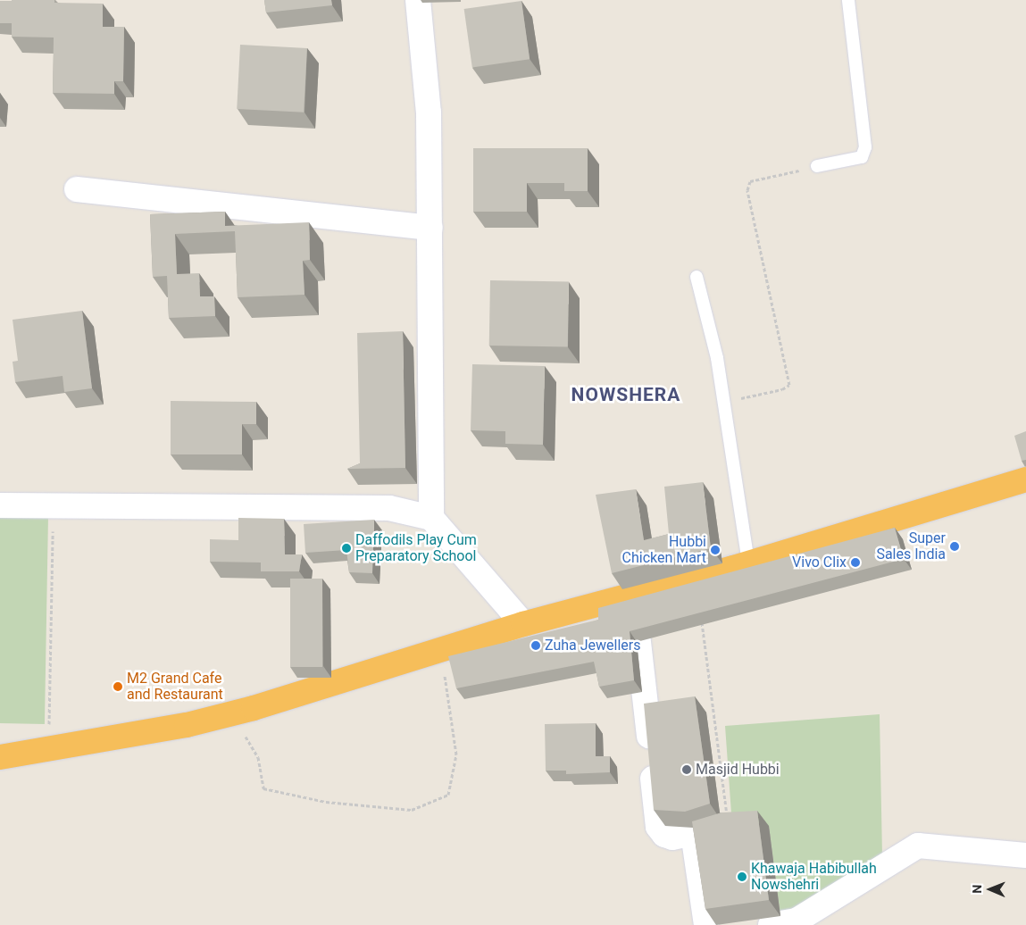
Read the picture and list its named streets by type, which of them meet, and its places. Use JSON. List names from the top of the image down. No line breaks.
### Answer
{"districts":["NOWSHERA"],"places":["Super Sales India","Daffodils Play Cum Preparatory School","Hubbi Chicken Mart","Vivo Clix","Zuha Jewellers","M2 Grand Cafe and Restaurant","Masjid Hubbi","Khawaja Habibullah Nowshehri"],"north":"left"}
